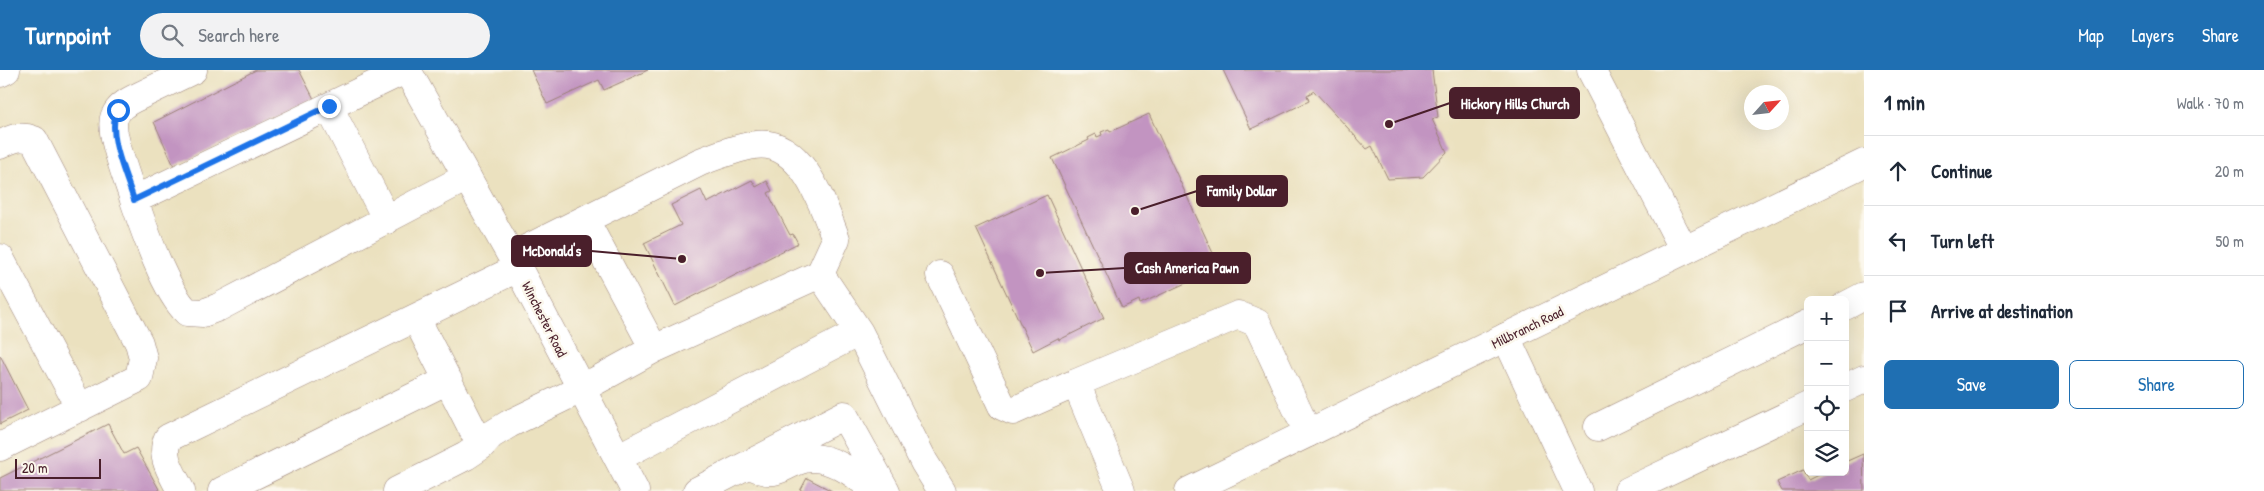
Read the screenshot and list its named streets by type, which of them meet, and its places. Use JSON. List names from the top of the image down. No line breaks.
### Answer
{"streets":{"main road":["Winchester Road","Millbranch Road"]},"places":["Hickory Hills Church","Family Dollar","McDonald's","Cash America Pawn"],"scale_bar":"20 m","north":"top right","page":{"header":"Turnpoint","search":"Search here","nav":["Map","Layers","Share"],"heading":["1 min","Walk · 70 m"],"list":[["Continue","20 m"],["Turn left","50 m"],"Arrive at destination"],"map_buttons":["+","−"],"buttons":["Save","Share"],"scale":"20 m"}}
